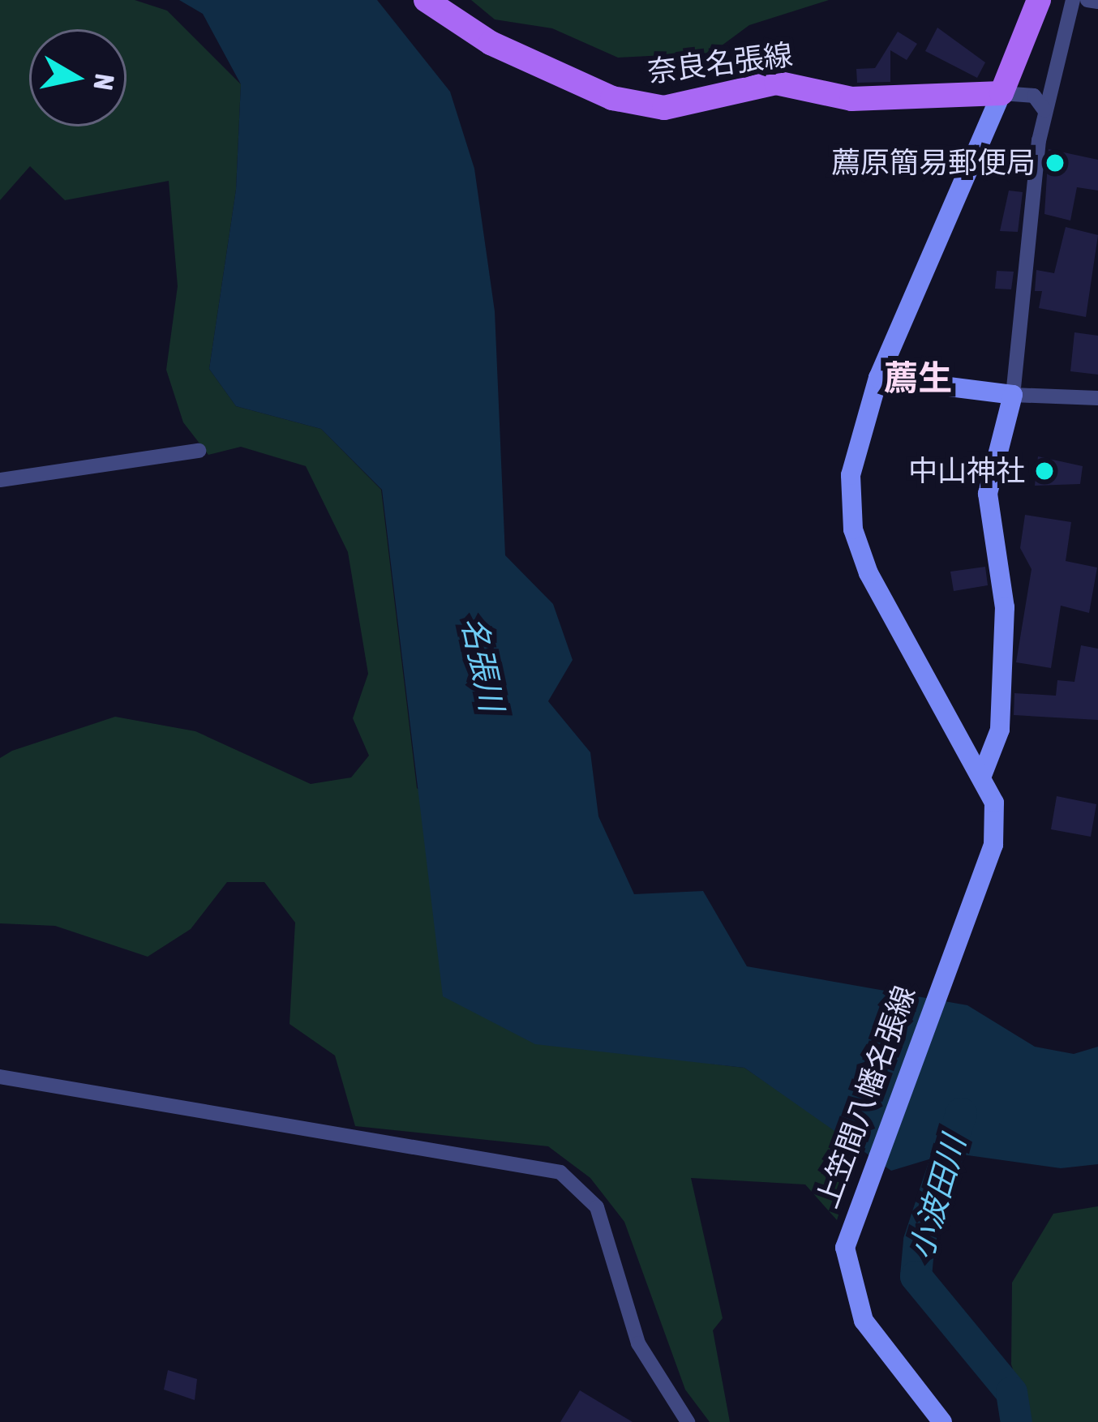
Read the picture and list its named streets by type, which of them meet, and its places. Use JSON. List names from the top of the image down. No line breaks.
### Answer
{"streets":{"main road":["奈良名張線","上笠間八幡名張線"]},"crossings":[["奈良名張線","上笠間八幡名張線"]],"districts":["薦生"],"water":["名張川","小波田川"],"places":["薦原簡易郵便局","中山神社"],"north":"right"}
